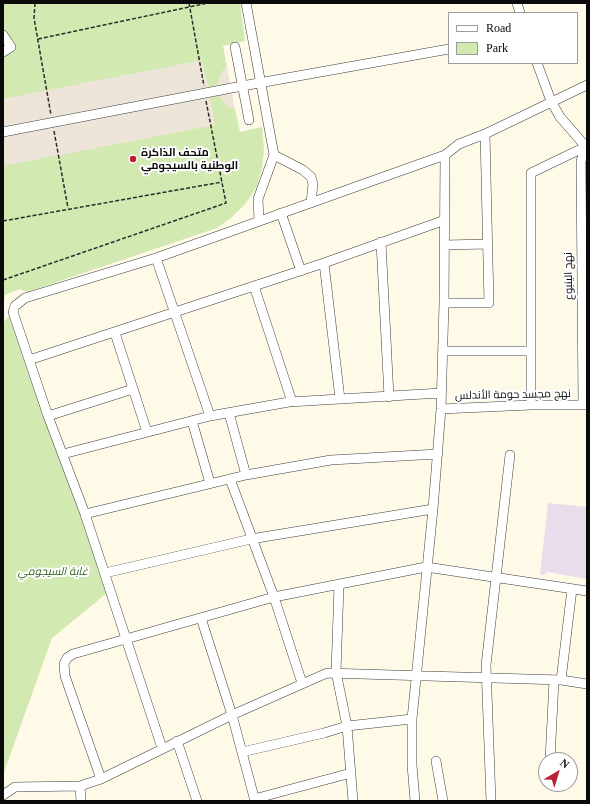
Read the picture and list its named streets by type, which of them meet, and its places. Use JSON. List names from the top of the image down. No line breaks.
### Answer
{"streets":{"street":["نهج الينبوع","نهج مجسد حومة الأندلس"]},"crossings":[["نهج الينبوع","نهج مجسد حومة الأندلس"]],"parks":["غابة السيجومي"],"places":["متحف الذاكرة الوطنية بالسيجومي"],"legend":["Road","Park"],"north":"top right"}
